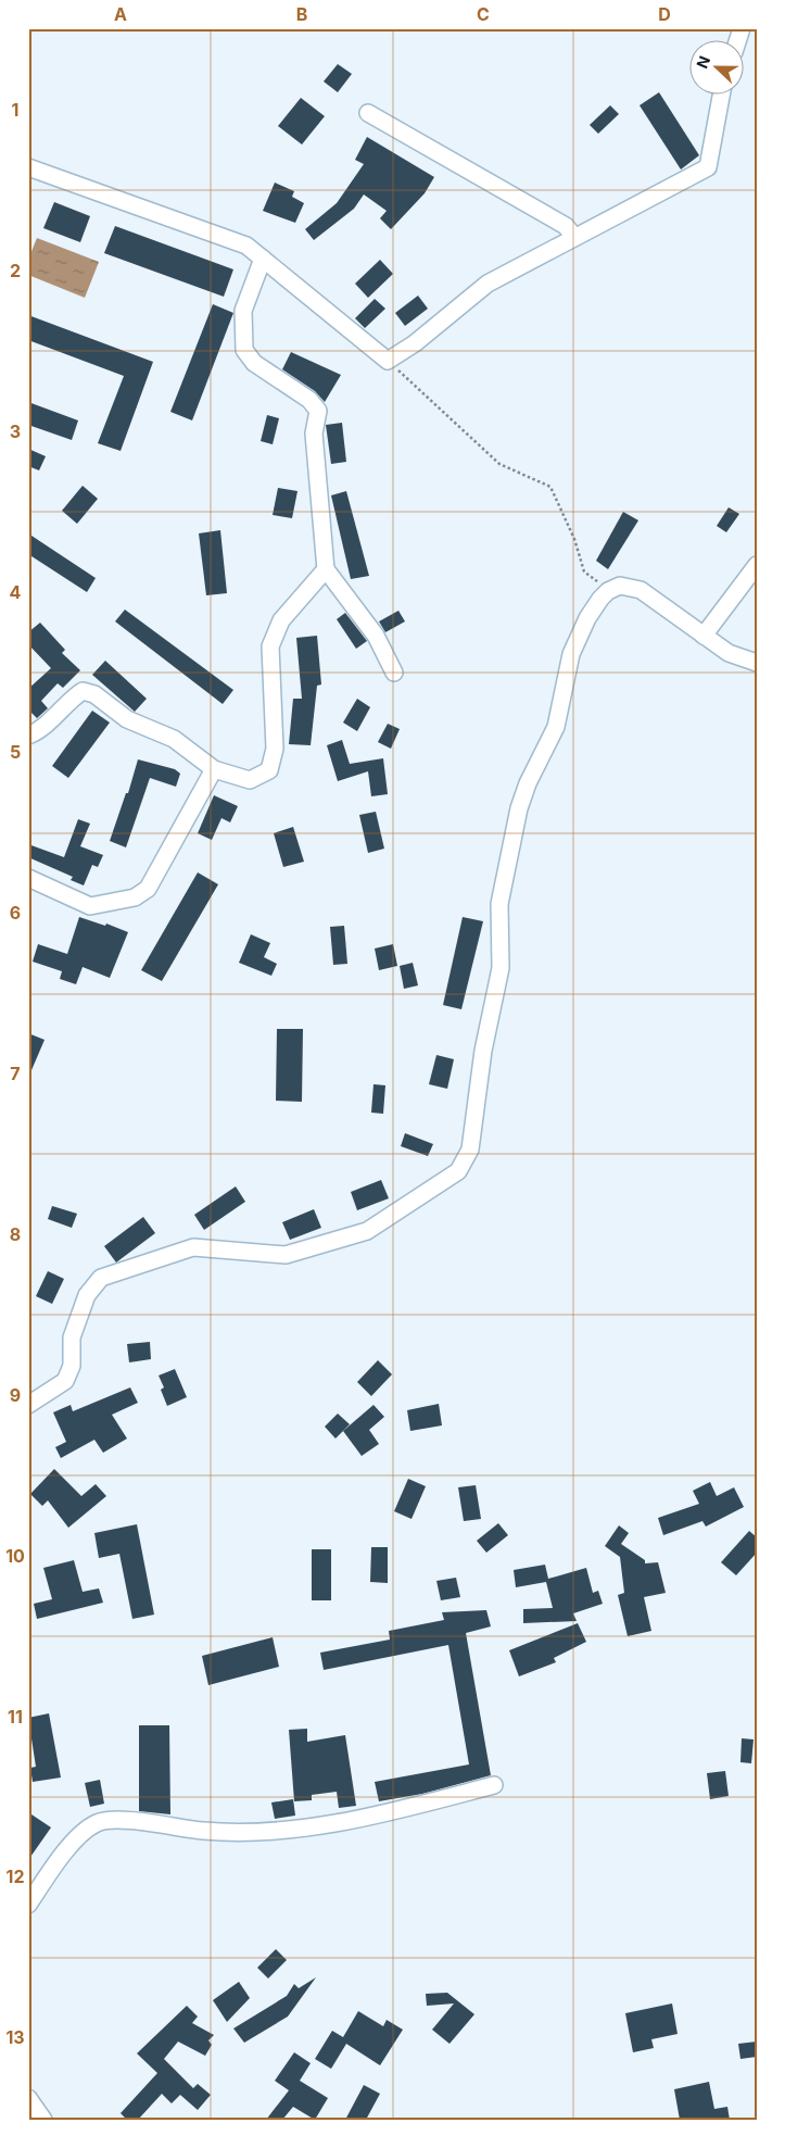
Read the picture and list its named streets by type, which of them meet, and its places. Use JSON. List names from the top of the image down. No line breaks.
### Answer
{"north":"left","grid":{"columns":["A","B","C","D"],"rows":["1","2","3","4","5","6","7","8","9","10","11","12","13"]}}
